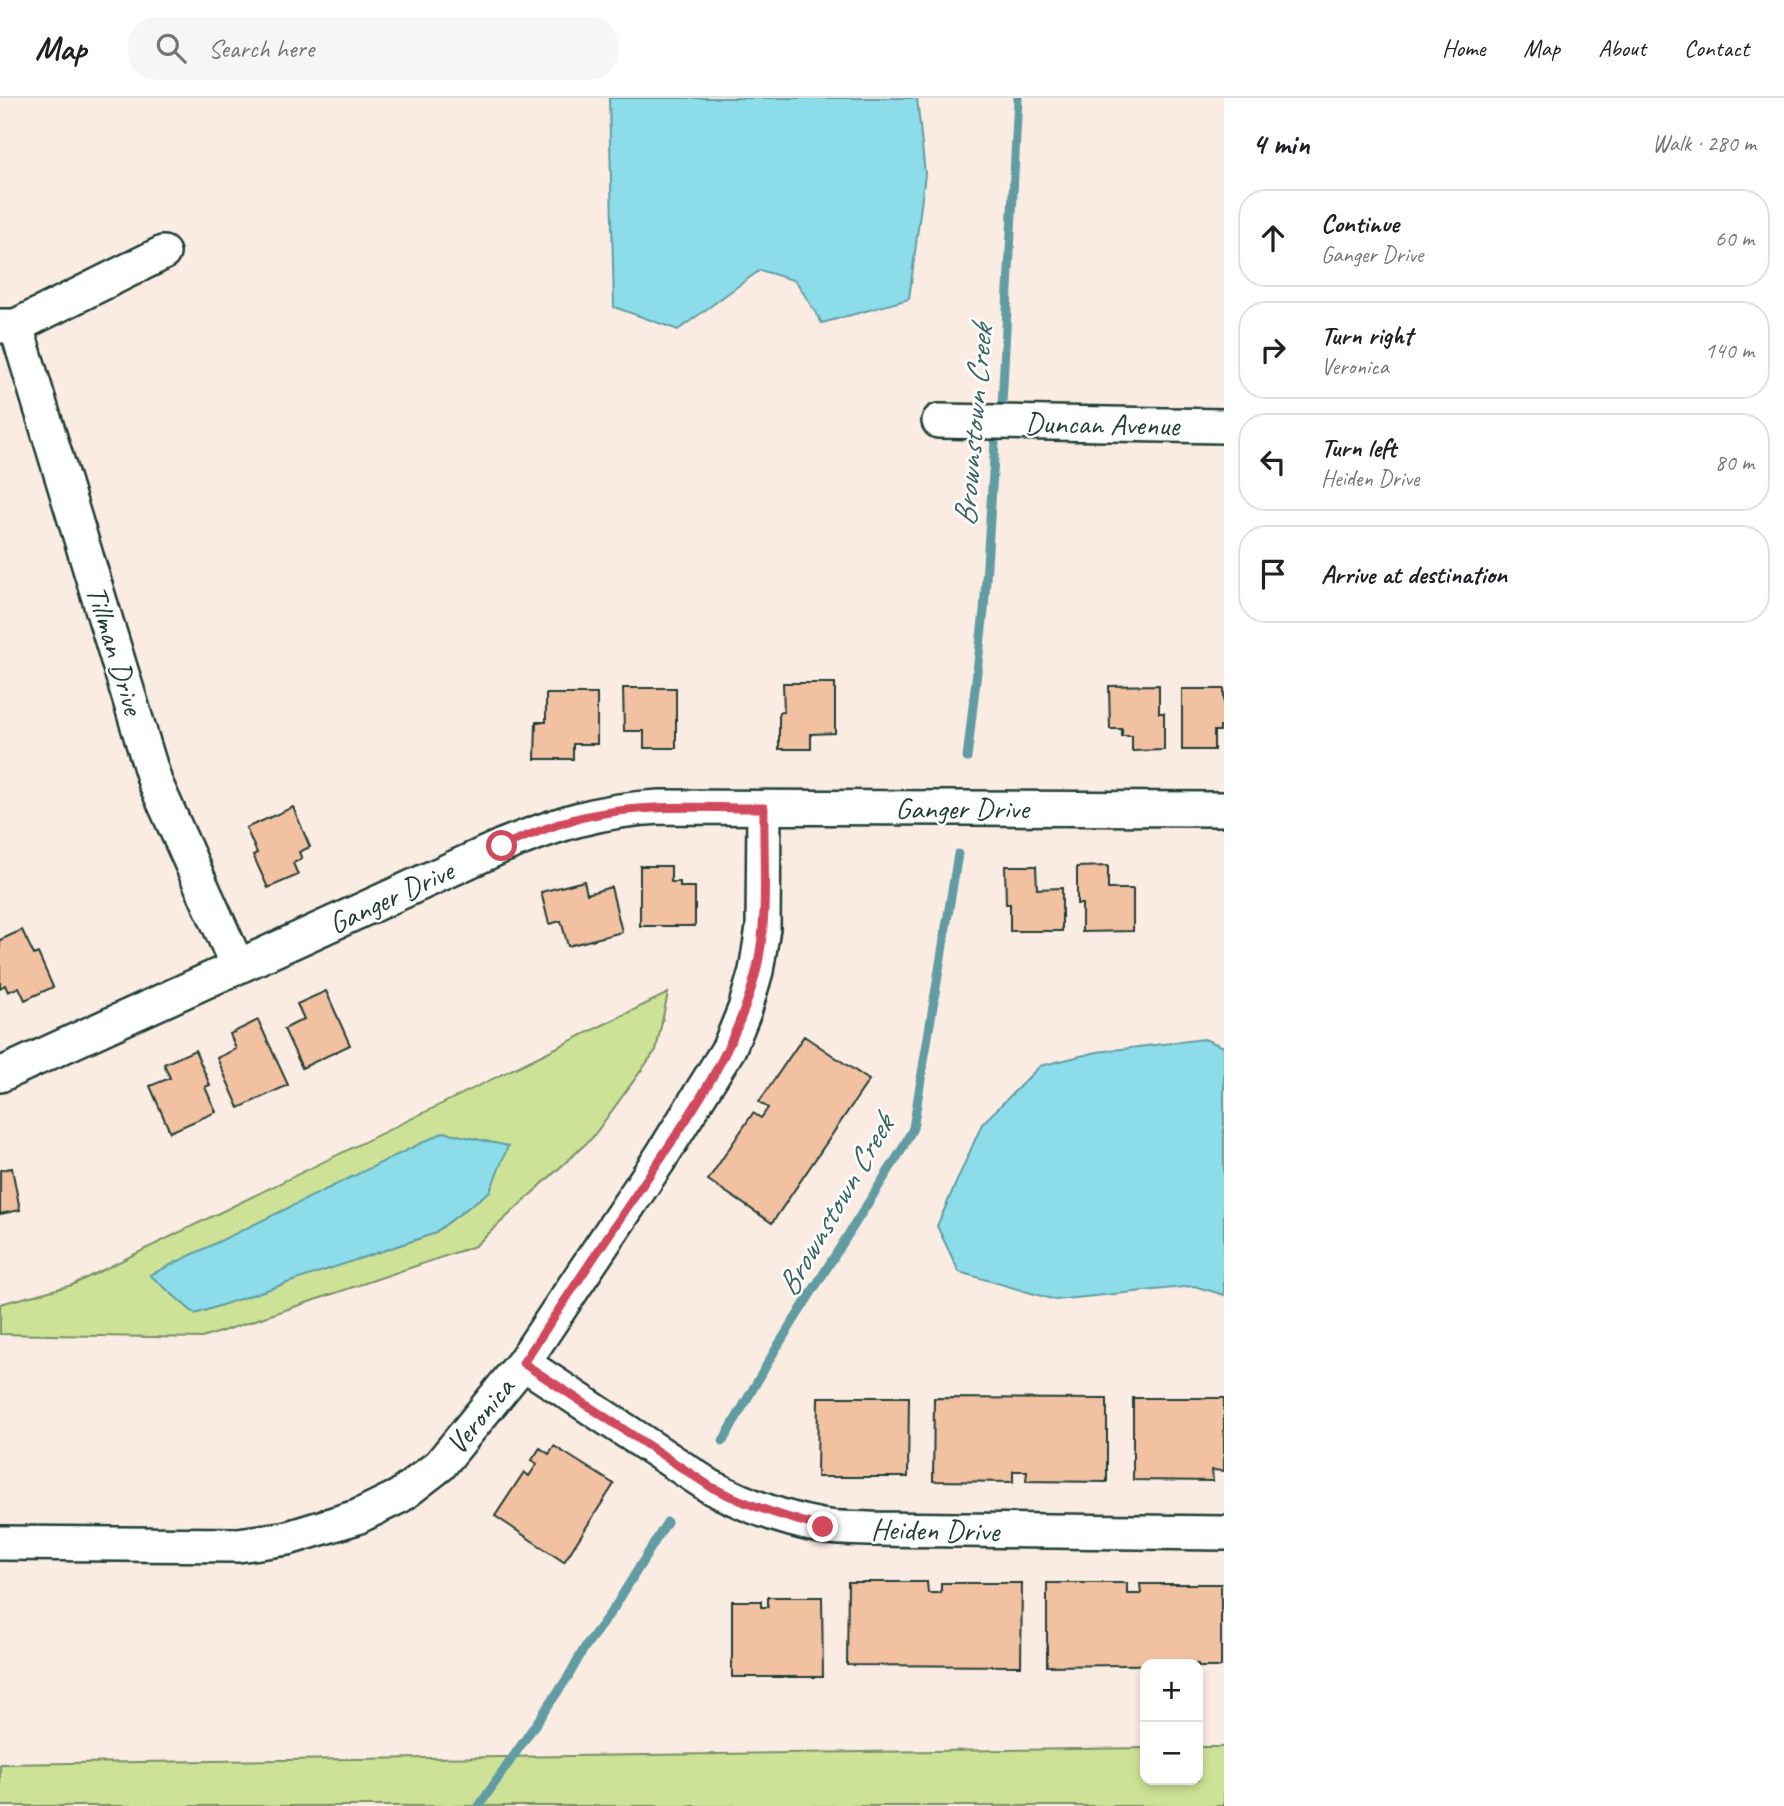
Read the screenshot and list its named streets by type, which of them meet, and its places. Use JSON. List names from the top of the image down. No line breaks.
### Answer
{"streets":{"street":["Duncan Avenue","Tillman Drive","Ganger Drive","Veronica","Heiden Drive"]},"crossings":[["Tillman Drive","Ganger Drive"],["Ganger Drive","Veronica"],["Veronica","Heiden Drive"]],"water":["Brownstown Creek"],"page":{"header":"Map","search":"Search here","nav":["Home","Map","About","Contact"],"heading":["4 min","Walk · 280 m"],"list":[["Continue","Ganger Drive","60 m"],["Turn right","Veronica","140 m"],["Turn left","Heiden Drive","80 m"],"Arrive at destination"],"map_buttons":["+","−"]}}
